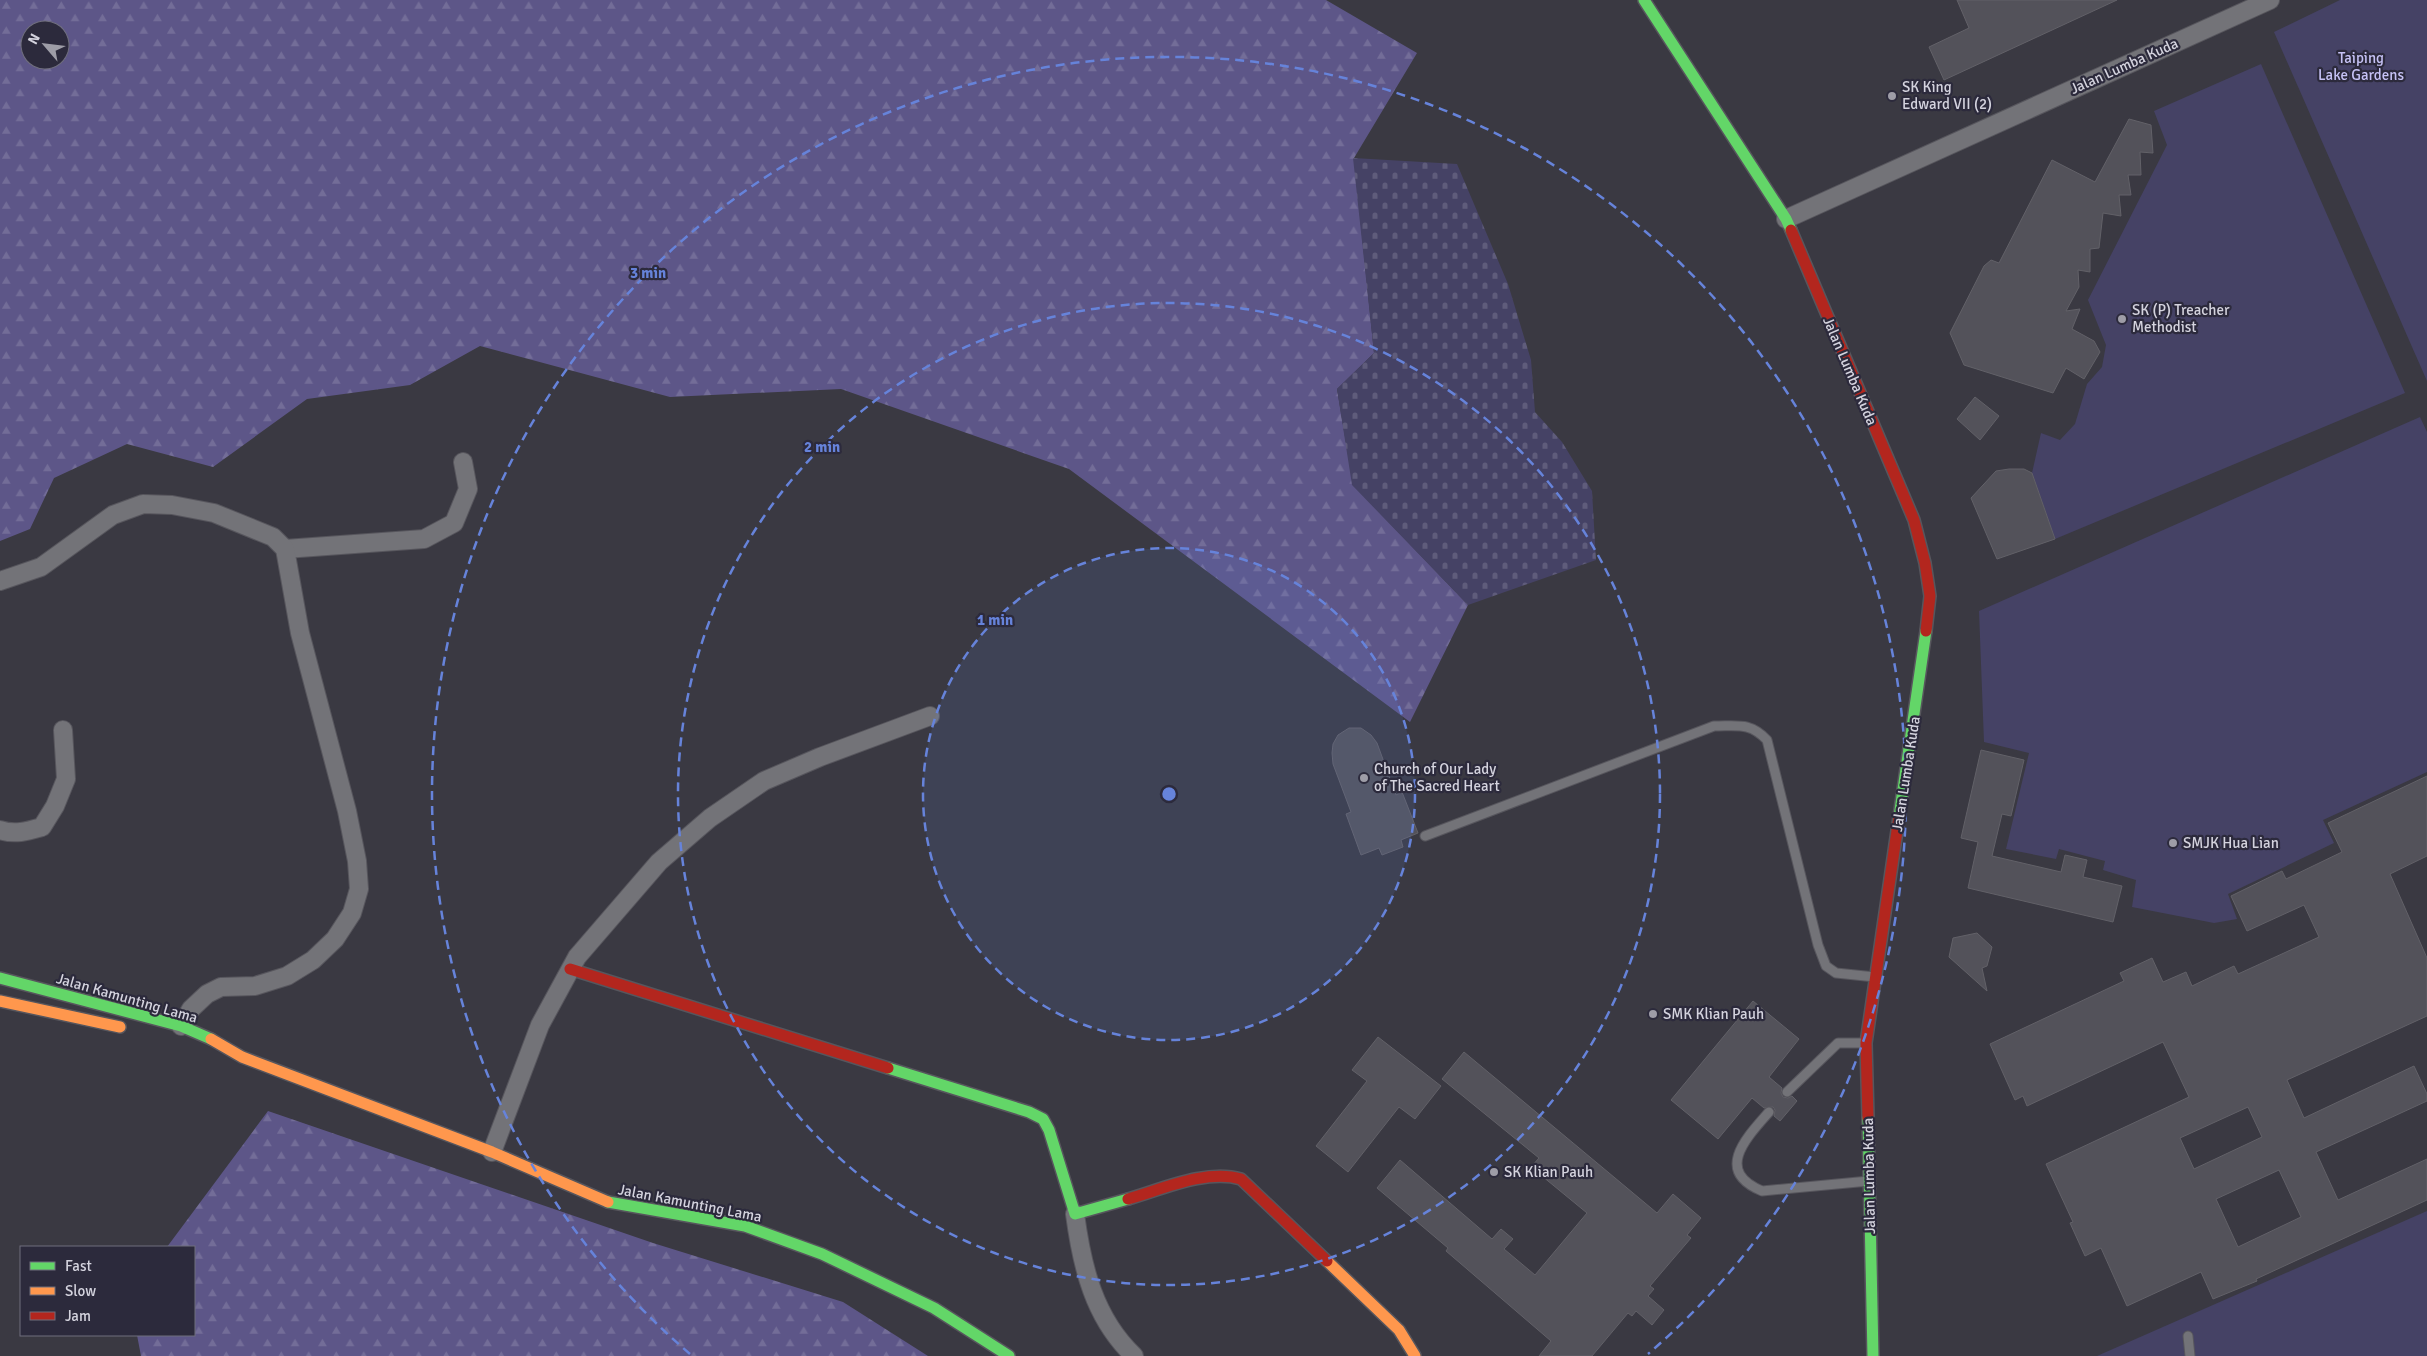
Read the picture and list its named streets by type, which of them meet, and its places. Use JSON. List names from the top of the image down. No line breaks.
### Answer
{"streets":{"street":["Jalan Lumba Kuda","Jalan Kamunting Lama"]},"parks":["Taiping Lake Gardens"],"places":["SK King Edward VII (2)","SK (P) Treacher Methodist","Church of Our Lady of The Sacred Heart","SMJK Hua Lian","SMK Klian Pauh","SK Klian Pauh"],"legend":["Fast","Slow","Jam"],"north":"top left","rings":["3 min","2 min","1 min"]}
